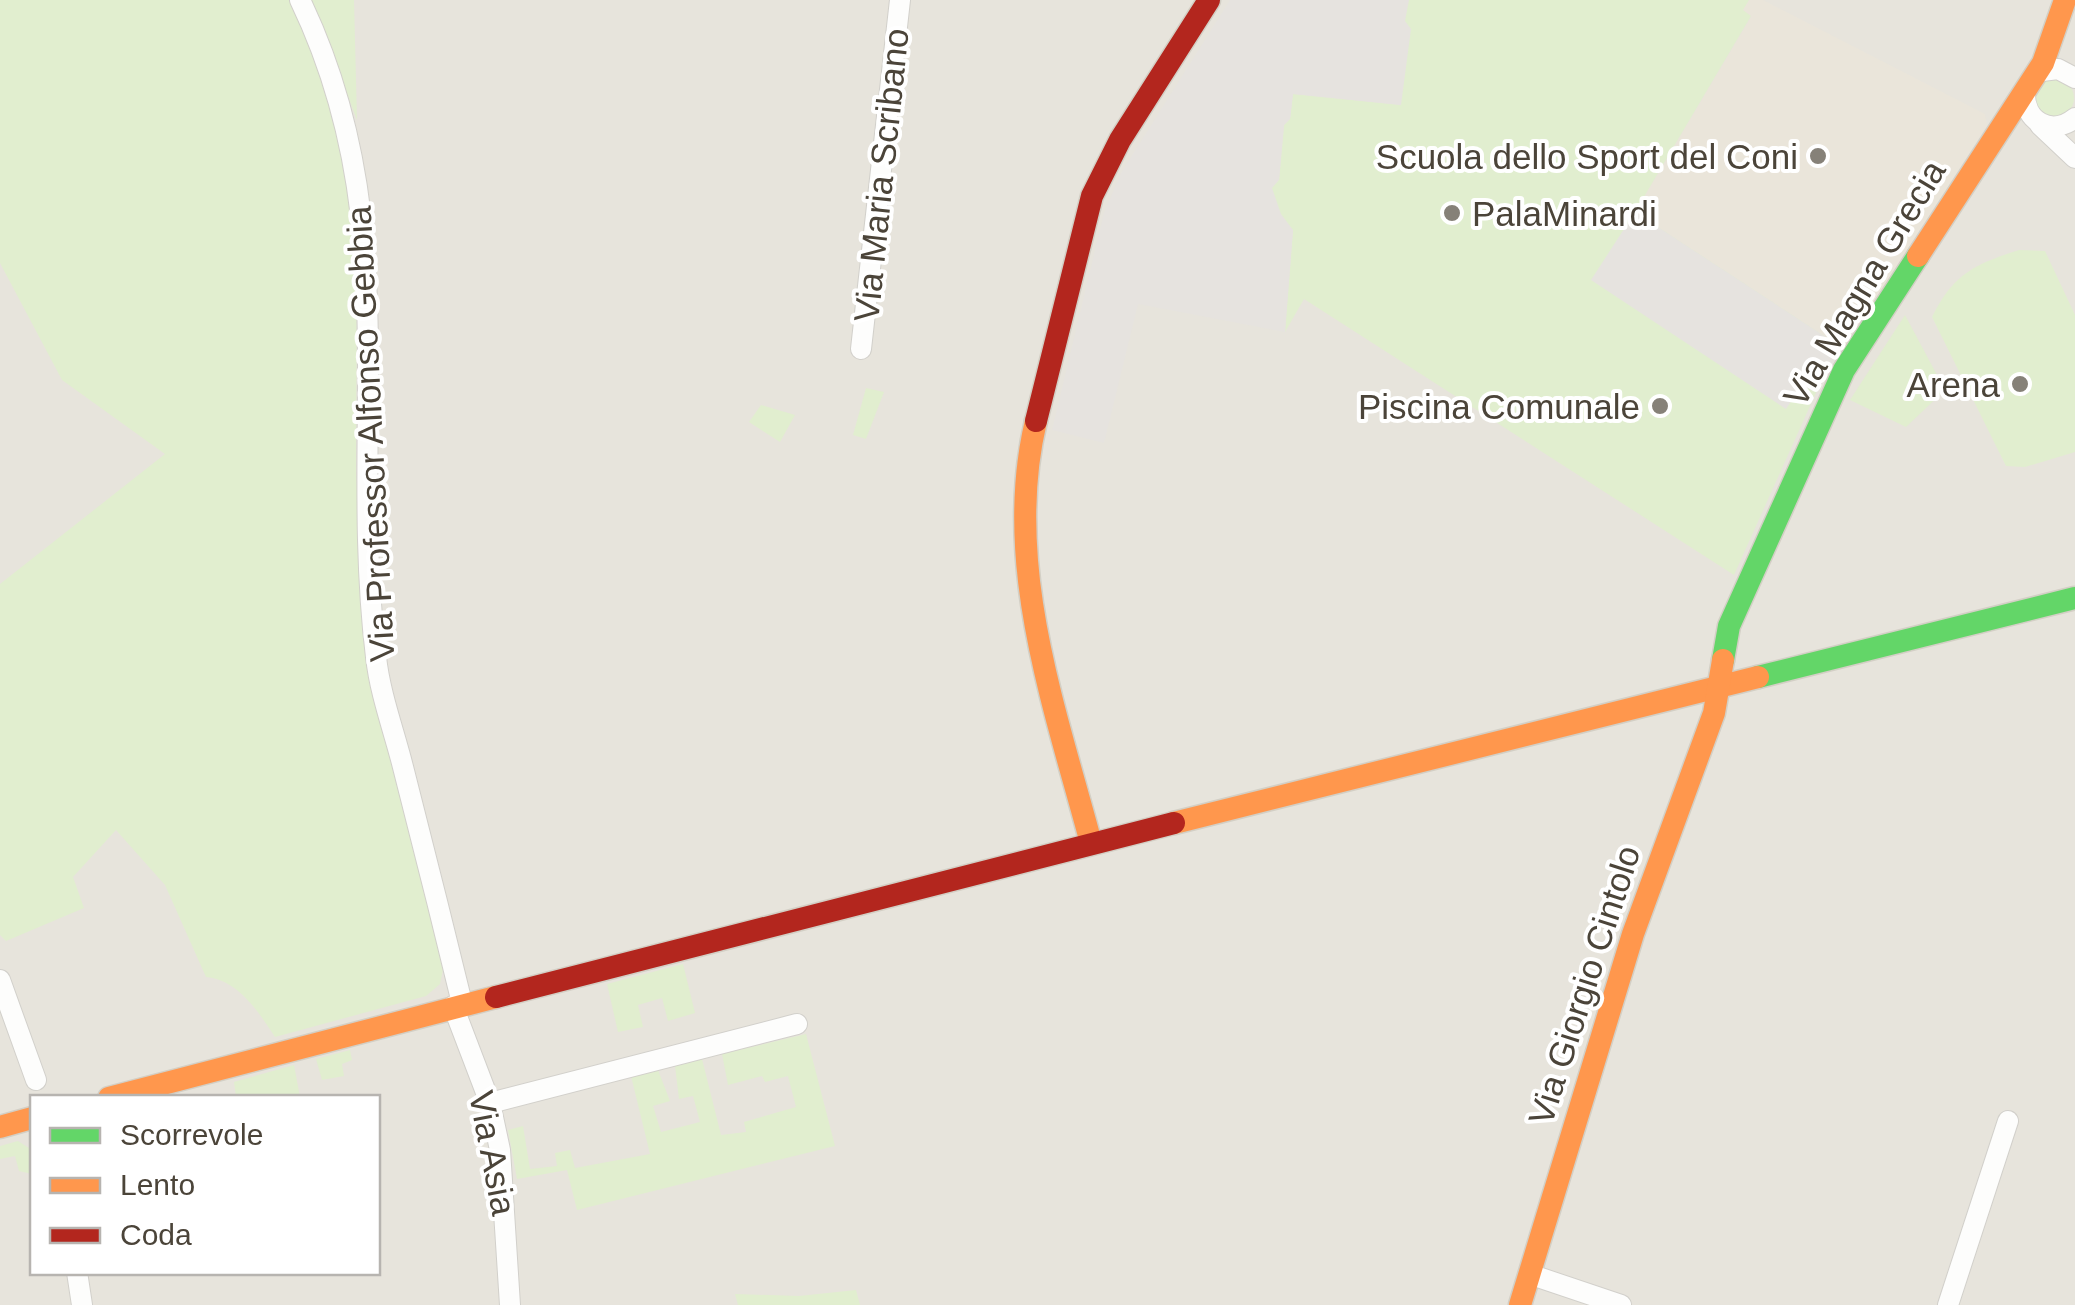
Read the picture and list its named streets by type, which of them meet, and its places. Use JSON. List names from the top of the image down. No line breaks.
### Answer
{"streets":{"street":["Via Maria Scribano","Via Magna Grecia","Via Professor Alfonso Gebbia","Via Giorgio Cintolo","Via Asia"]},"crossings":[["Via Magna Grecia","Via Giorgio Cintolo"],["Via Professor Alfonso Gebbia","Via Asia"]],"places":["Scuola dello Sport del Coni","PalaMinardi","Arena","Piscina Comunale"],"legend":["Scorrevole","Lento","Coda"]}
